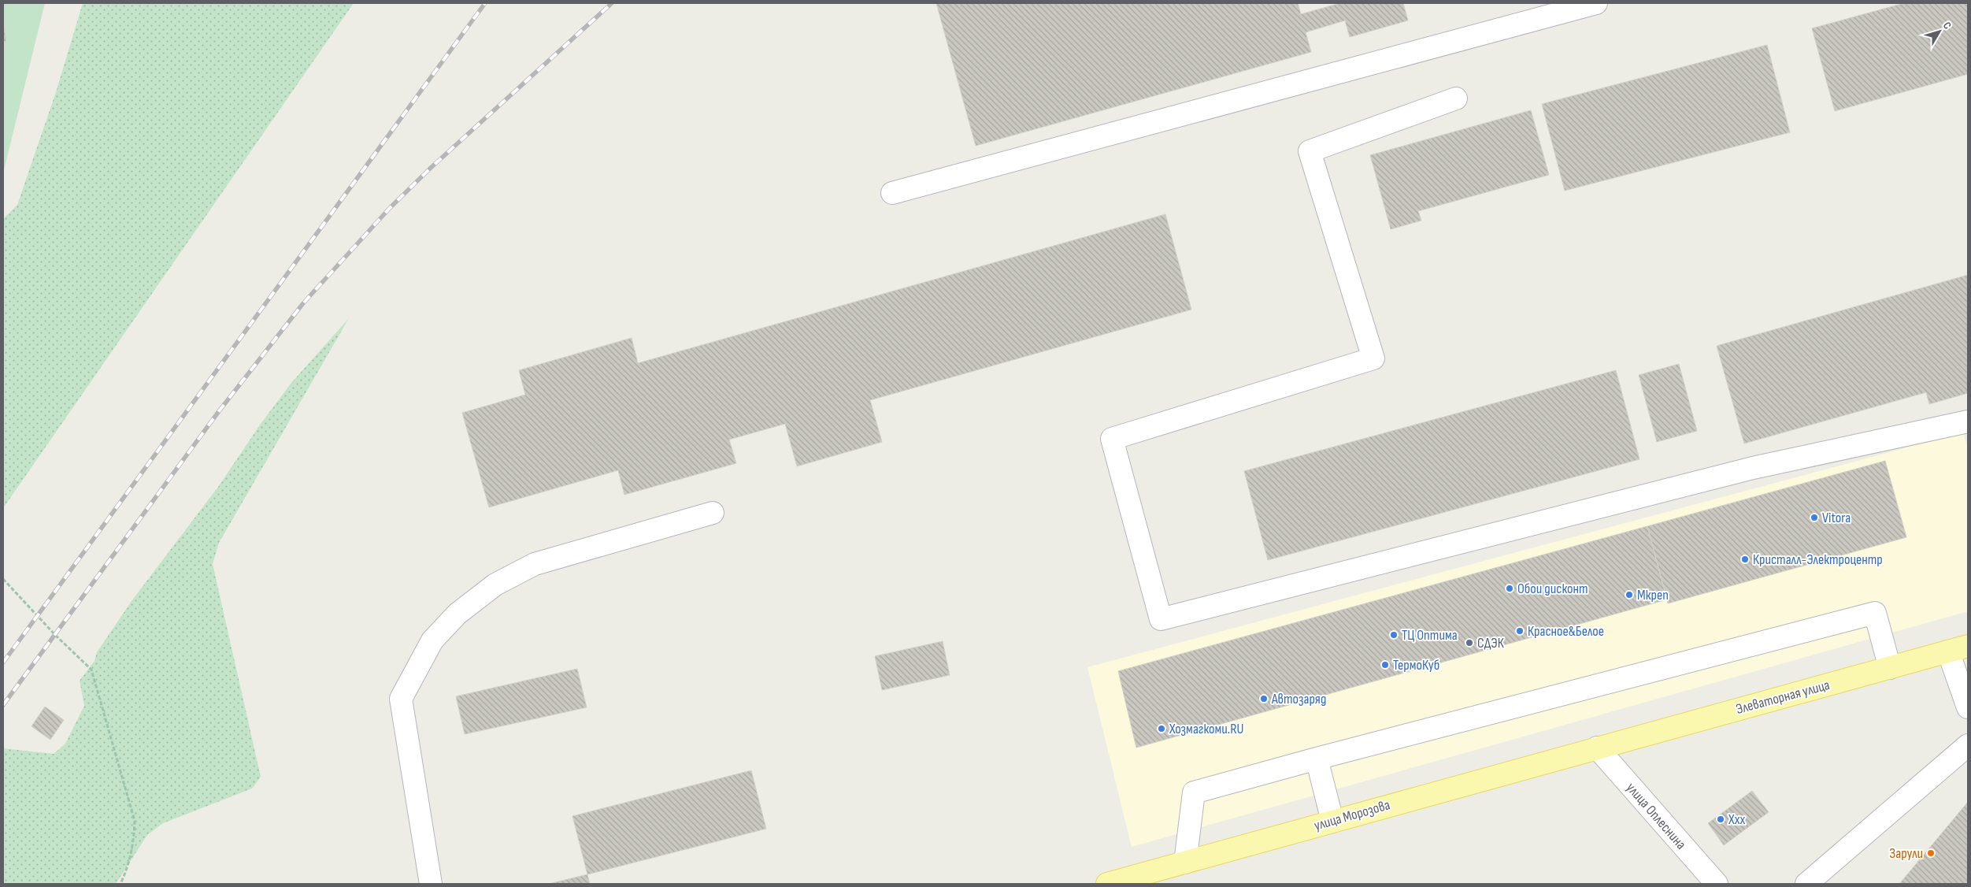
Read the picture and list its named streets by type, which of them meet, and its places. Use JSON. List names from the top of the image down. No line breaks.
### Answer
{"streets":{"main road":["Элеваторная улица","улица Морозова"],"street":["улица Оплеснина"]},"crossings":[["Элеваторная улица","улица Морозова"],["Элеваторная улица","улица Оплеснина"],["улица Морозова","улица Оплеснина"]],"places":["Vitora","Кристалл-Электроцентр","Обои дисконт","Мкреп","Красное&Белое","ТЦ Оптима","СДЭК","ТермоКуб","Автозаряд","Хозмагкоми.RU","Xxx","Зарули"],"north":"top right"}
